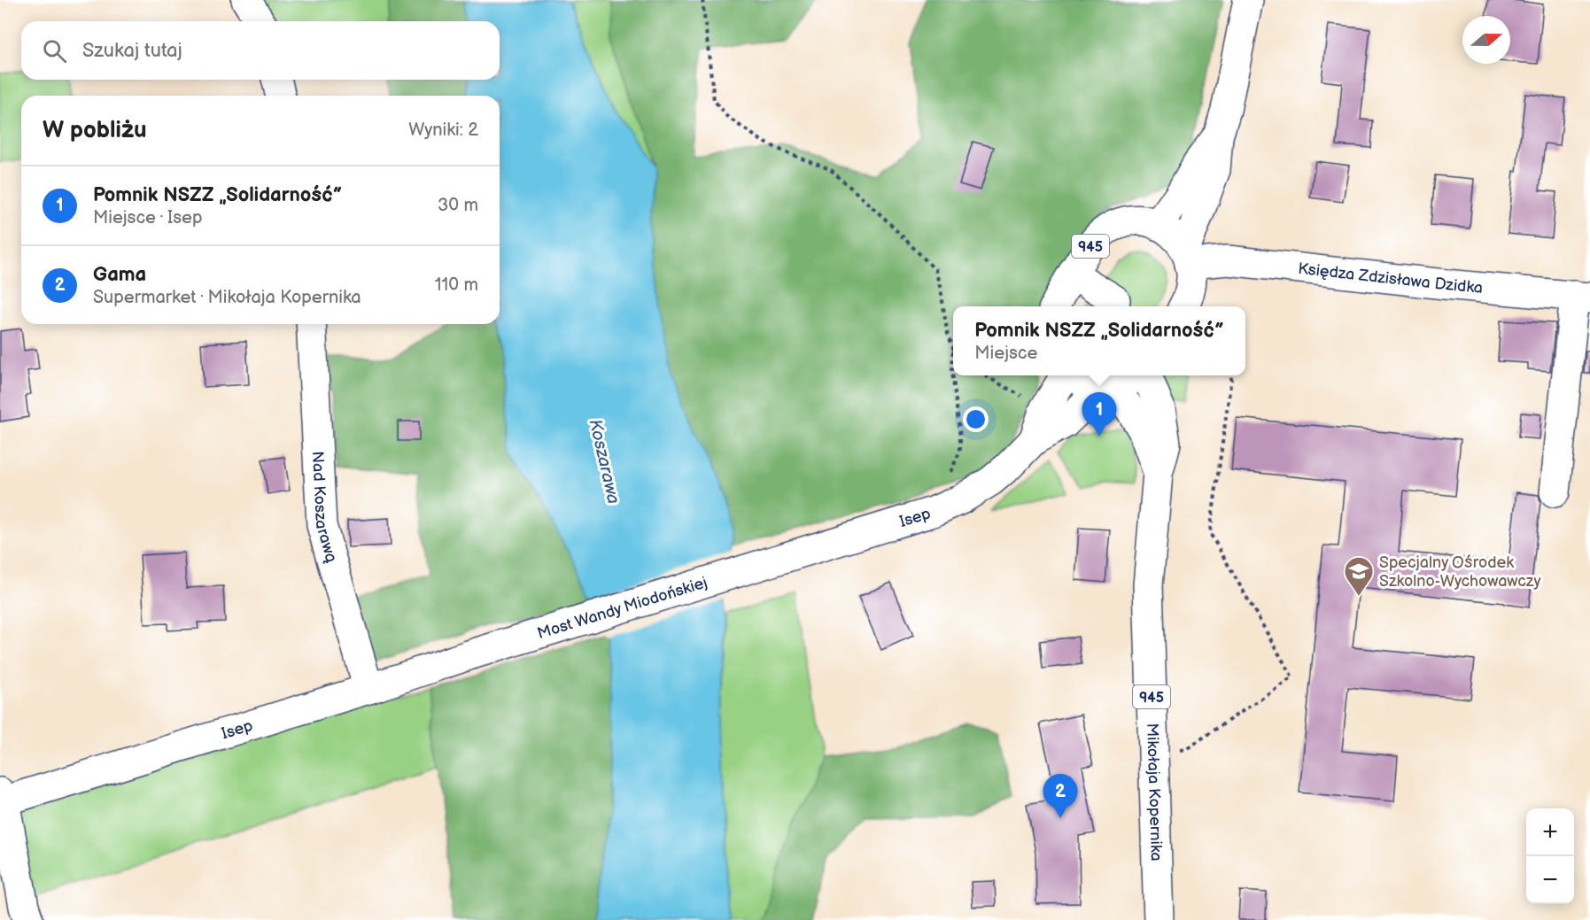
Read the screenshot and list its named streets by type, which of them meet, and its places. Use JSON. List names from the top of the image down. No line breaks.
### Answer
{"streets":{"street":["945","Księdza Zdzisława Dzidka","Nad Koszarawą","Isep","Most Wandy Miodońskiej","Mikołaja Kopernika"]},"crossings":[["945","Księdza Zdzisława Dzidka"],["945","Isep"],["945","Mikołaja Kopernika"],["Nad Koszarawą","Isep"],["Isep","Most Wandy Miodońskiej"],["Isep","Mikołaja Kopernika"]],"water":["Koszarawa"],"places":{"school or university":["Specjalny Ośrodek Szkolno-Wychowawczy"]},"north":"right","page":{"search":"Szukaj tutaj","heading":["W pobliżu","Wyniki: 2"],"list":[{"mark":"1","name":"Pomnik NSZZ „Solidarność”","note":"Miejsce · Isep","value":"30 m"},{"mark":"2","name":"Gama","note":"Supermarket · Mikołaja Kopernika","value":"110 m"}],"popup":["Pomnik NSZZ „Solidarność”","Miejsce"],"pins":["1","2"],"map_buttons":["+","−"]}}
